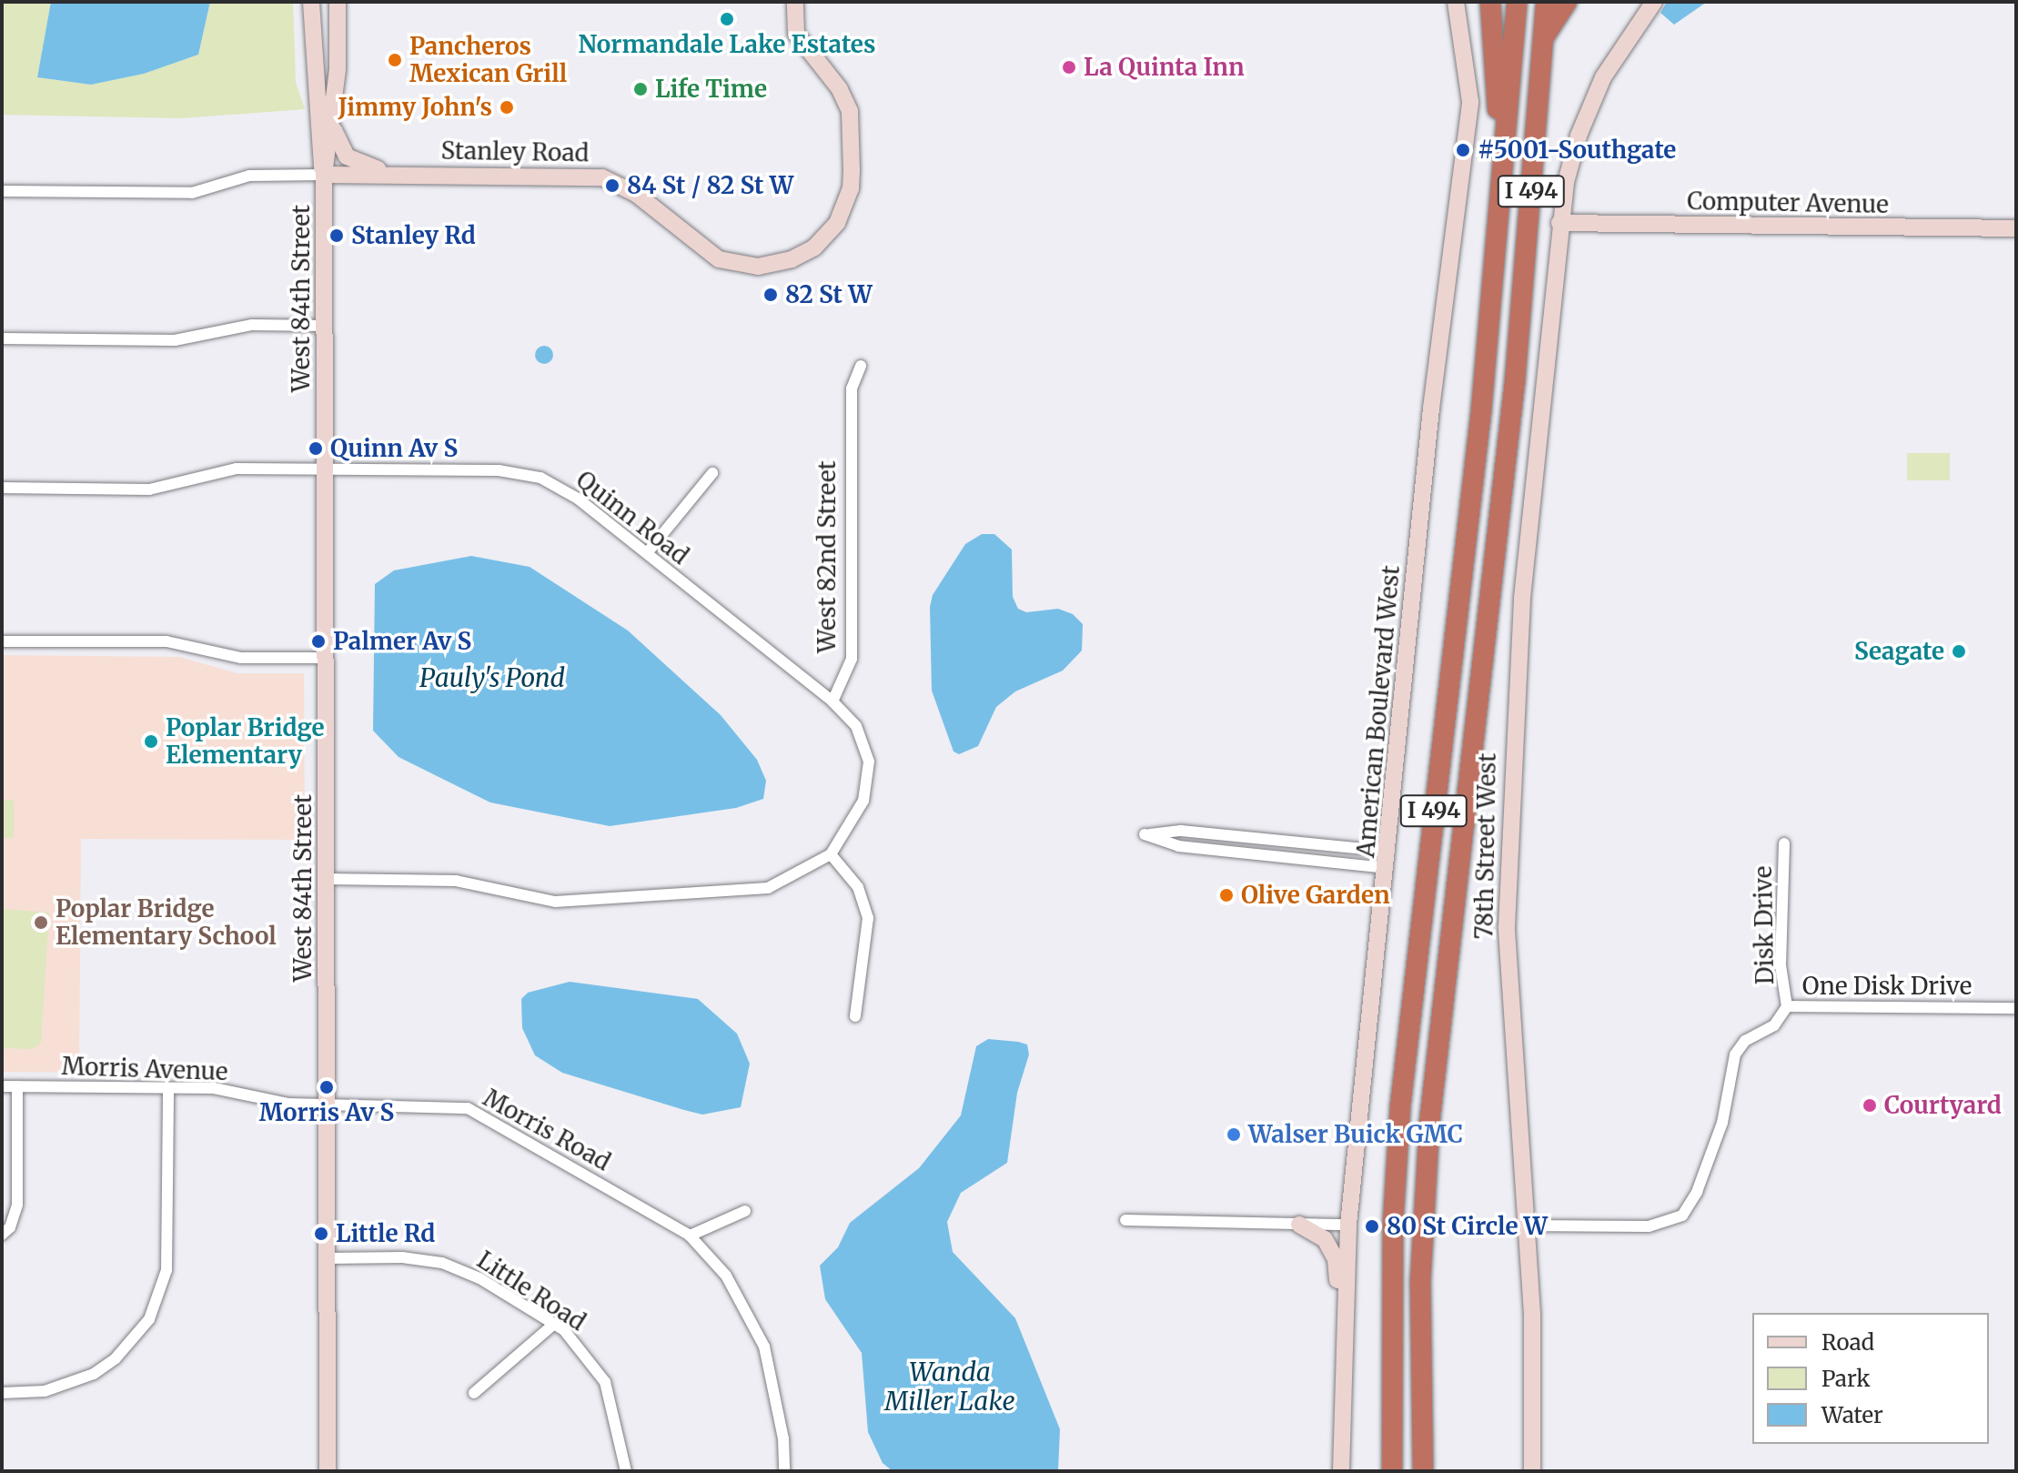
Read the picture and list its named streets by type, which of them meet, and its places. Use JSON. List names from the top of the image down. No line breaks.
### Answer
{"streets":{"highway":["I 494"],"street":["Stanley Road","Computer Avenue","West 84th Street","Quinn Road","West 82nd Street","American Boulevard West","78th Street West","Disk Drive","One Disk Drive","Morris Avenue","Morris Road","Little Road"]},"crossings":[["Stanley Road","West 84th Street"],["Computer Avenue","78th Street West"],["West 84th Street","Quinn Road"],["West 84th Street","Morris Avenue"],["West 84th Street","Morris Road"],["West 84th Street","Little Road"],["Quinn Road","West 82nd Street"],["78th Street West","One Disk Drive"],["Disk Drive","One Disk Drive"],["Morris Avenue","Morris Road"]],"water":["Pauly's Pond","Wanda Miller Lake"],"places":["Normandale Lake Estates","Pancheros Mexican Grill","La Quinta Inn","Life Time","Jimmy John's","#5001-Southgate","84 St / 82 St W","Stanley Rd","82 St W","Quinn Av S","Palmer Av S","Seagate","Poplar Bridge Elementary","Olive Garden","Poplar Bridge Elementary School","Morris Av S","Courtyard","Walser Buick GMC","80 St Circle W","Little Rd"],"legend":["Road","Park","Water"]}
